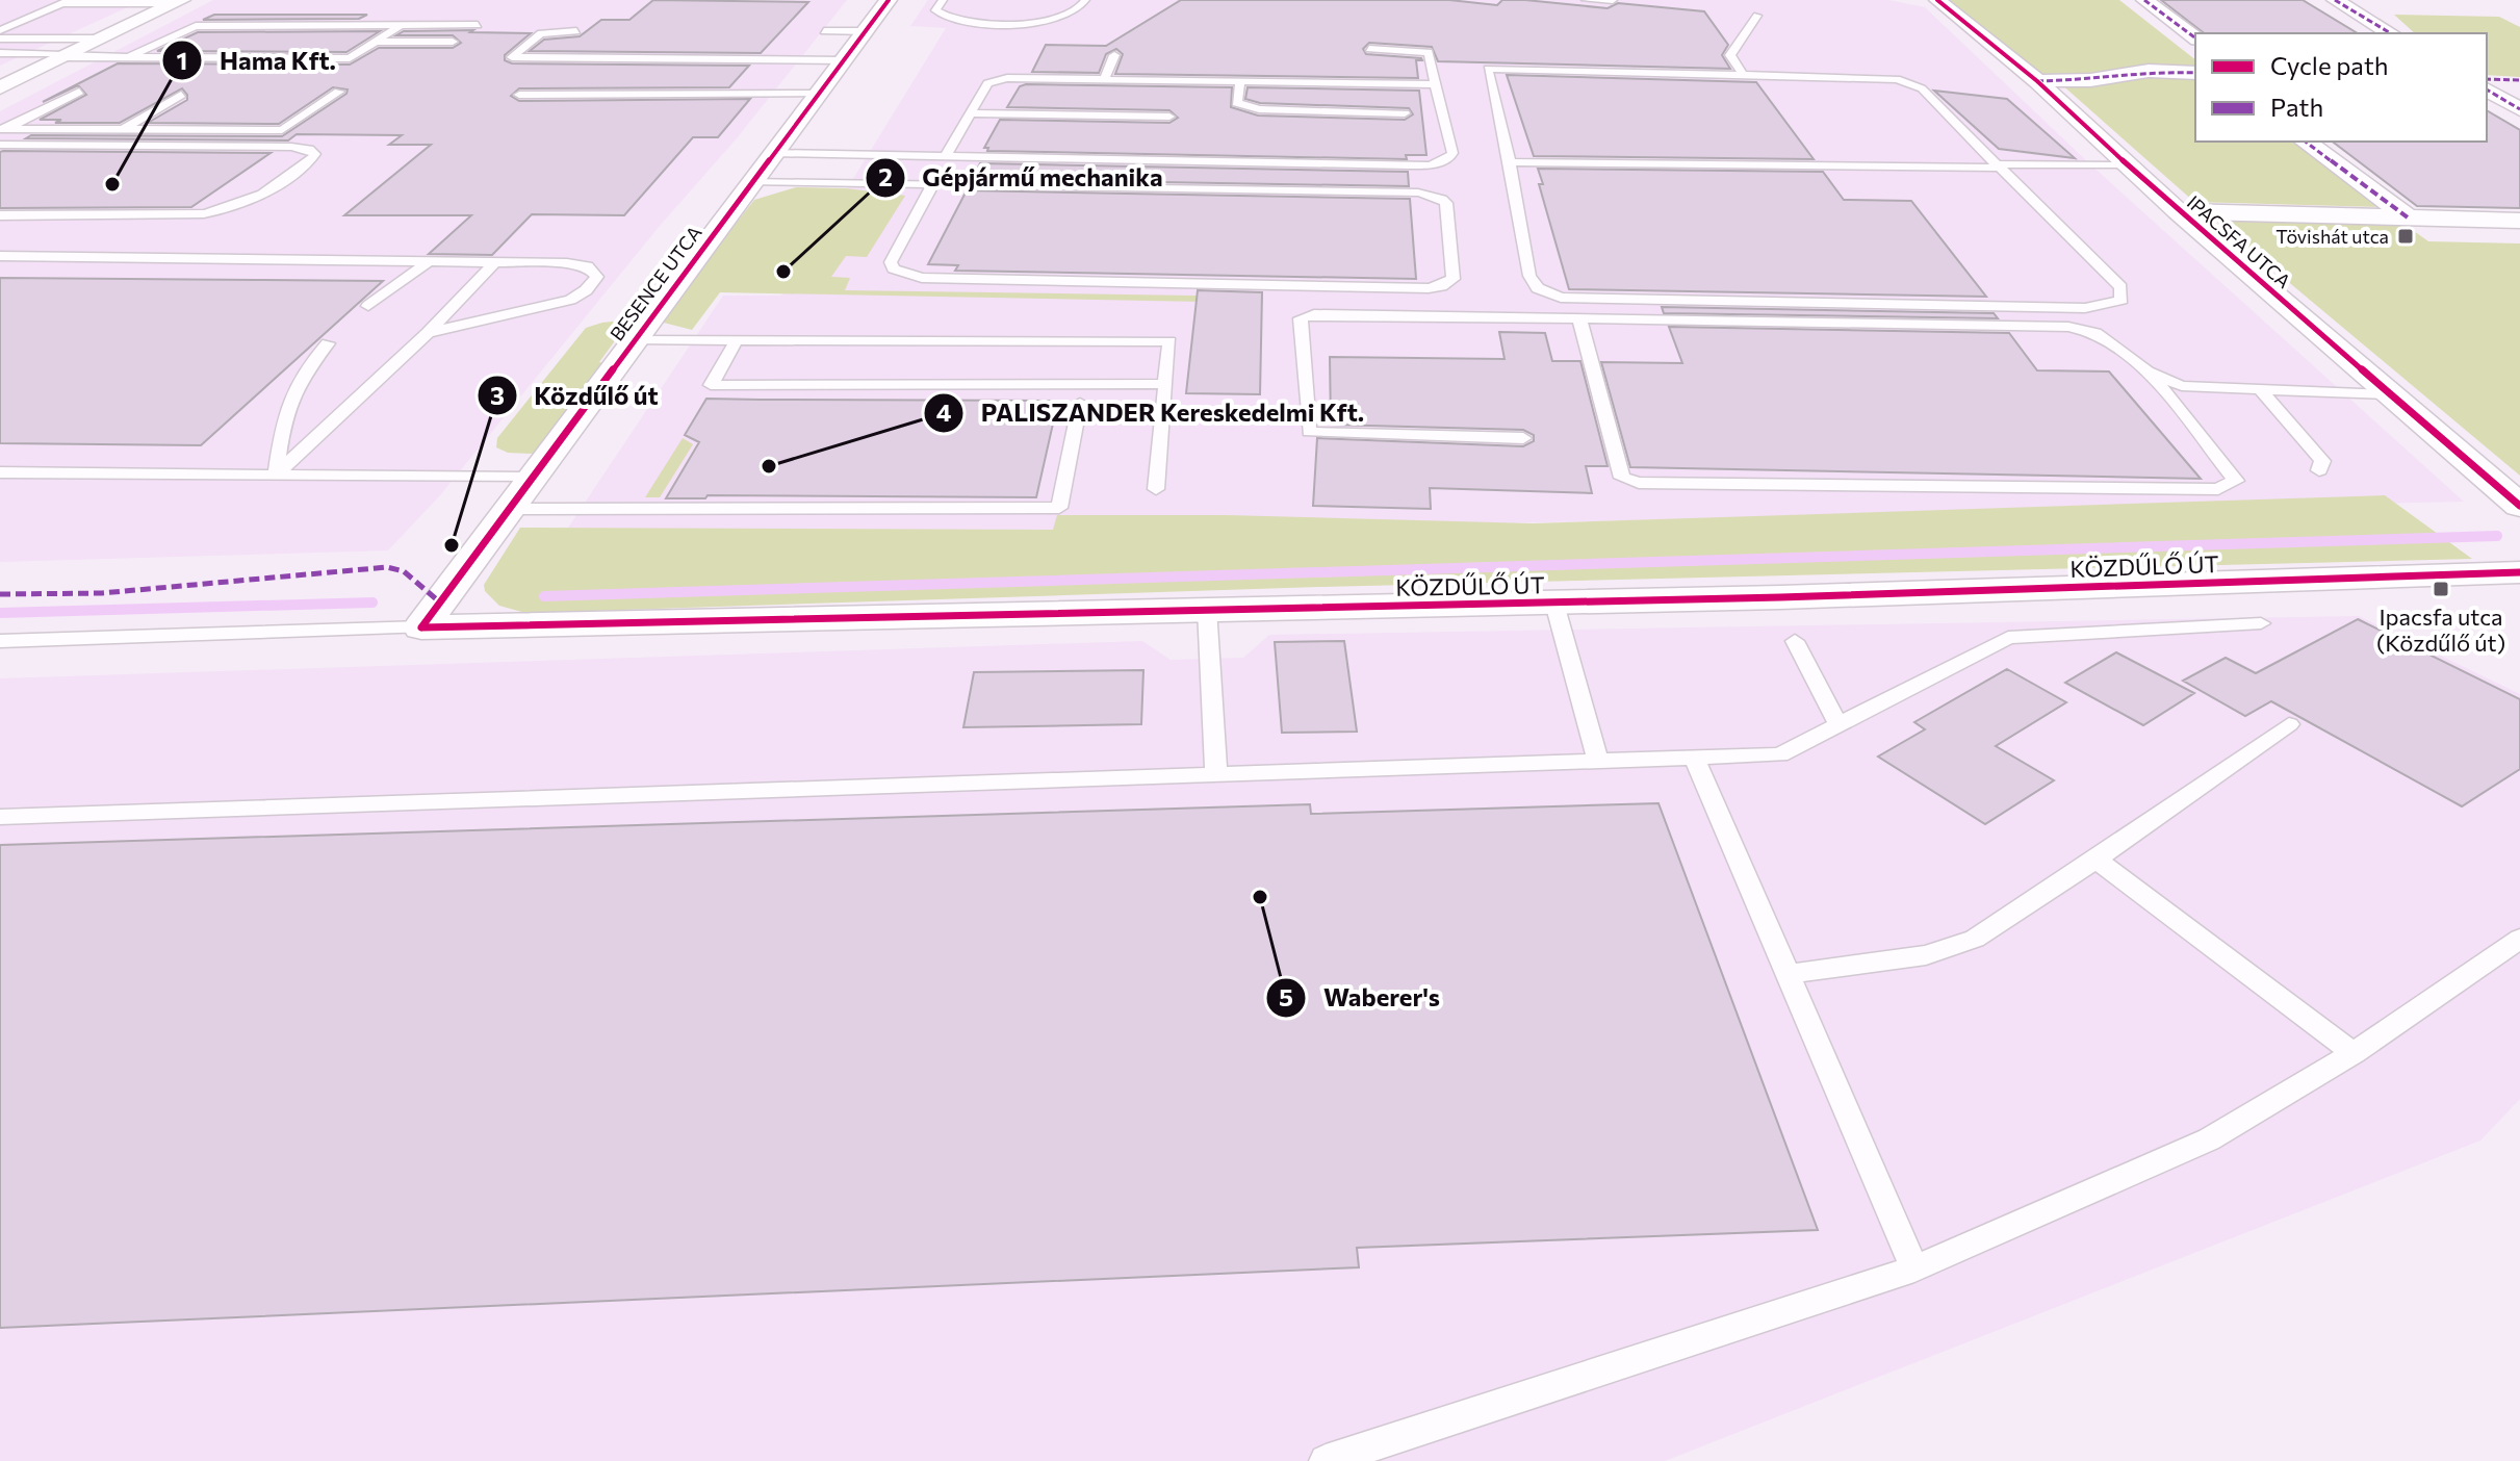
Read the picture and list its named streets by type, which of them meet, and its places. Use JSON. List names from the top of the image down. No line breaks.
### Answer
{"streets":{"street":["IPACSFA UTCA","BESENCE UTCA","KÖZDŰLŐ ÚT"]},"crossings":[["BESENCE UTCA","KÖZDŰLŐ ÚT"]],"places":{"other":["Hama Kft.","Gépjármű mechanika","PALISZANDER Kereskedelmi Kft.","Közdűlő út","Waberer's"],"transit":["Tövishát utca","Ipacsfa utca (Közdűlő út)"]},"legend":["Cycle path","Path"]}
